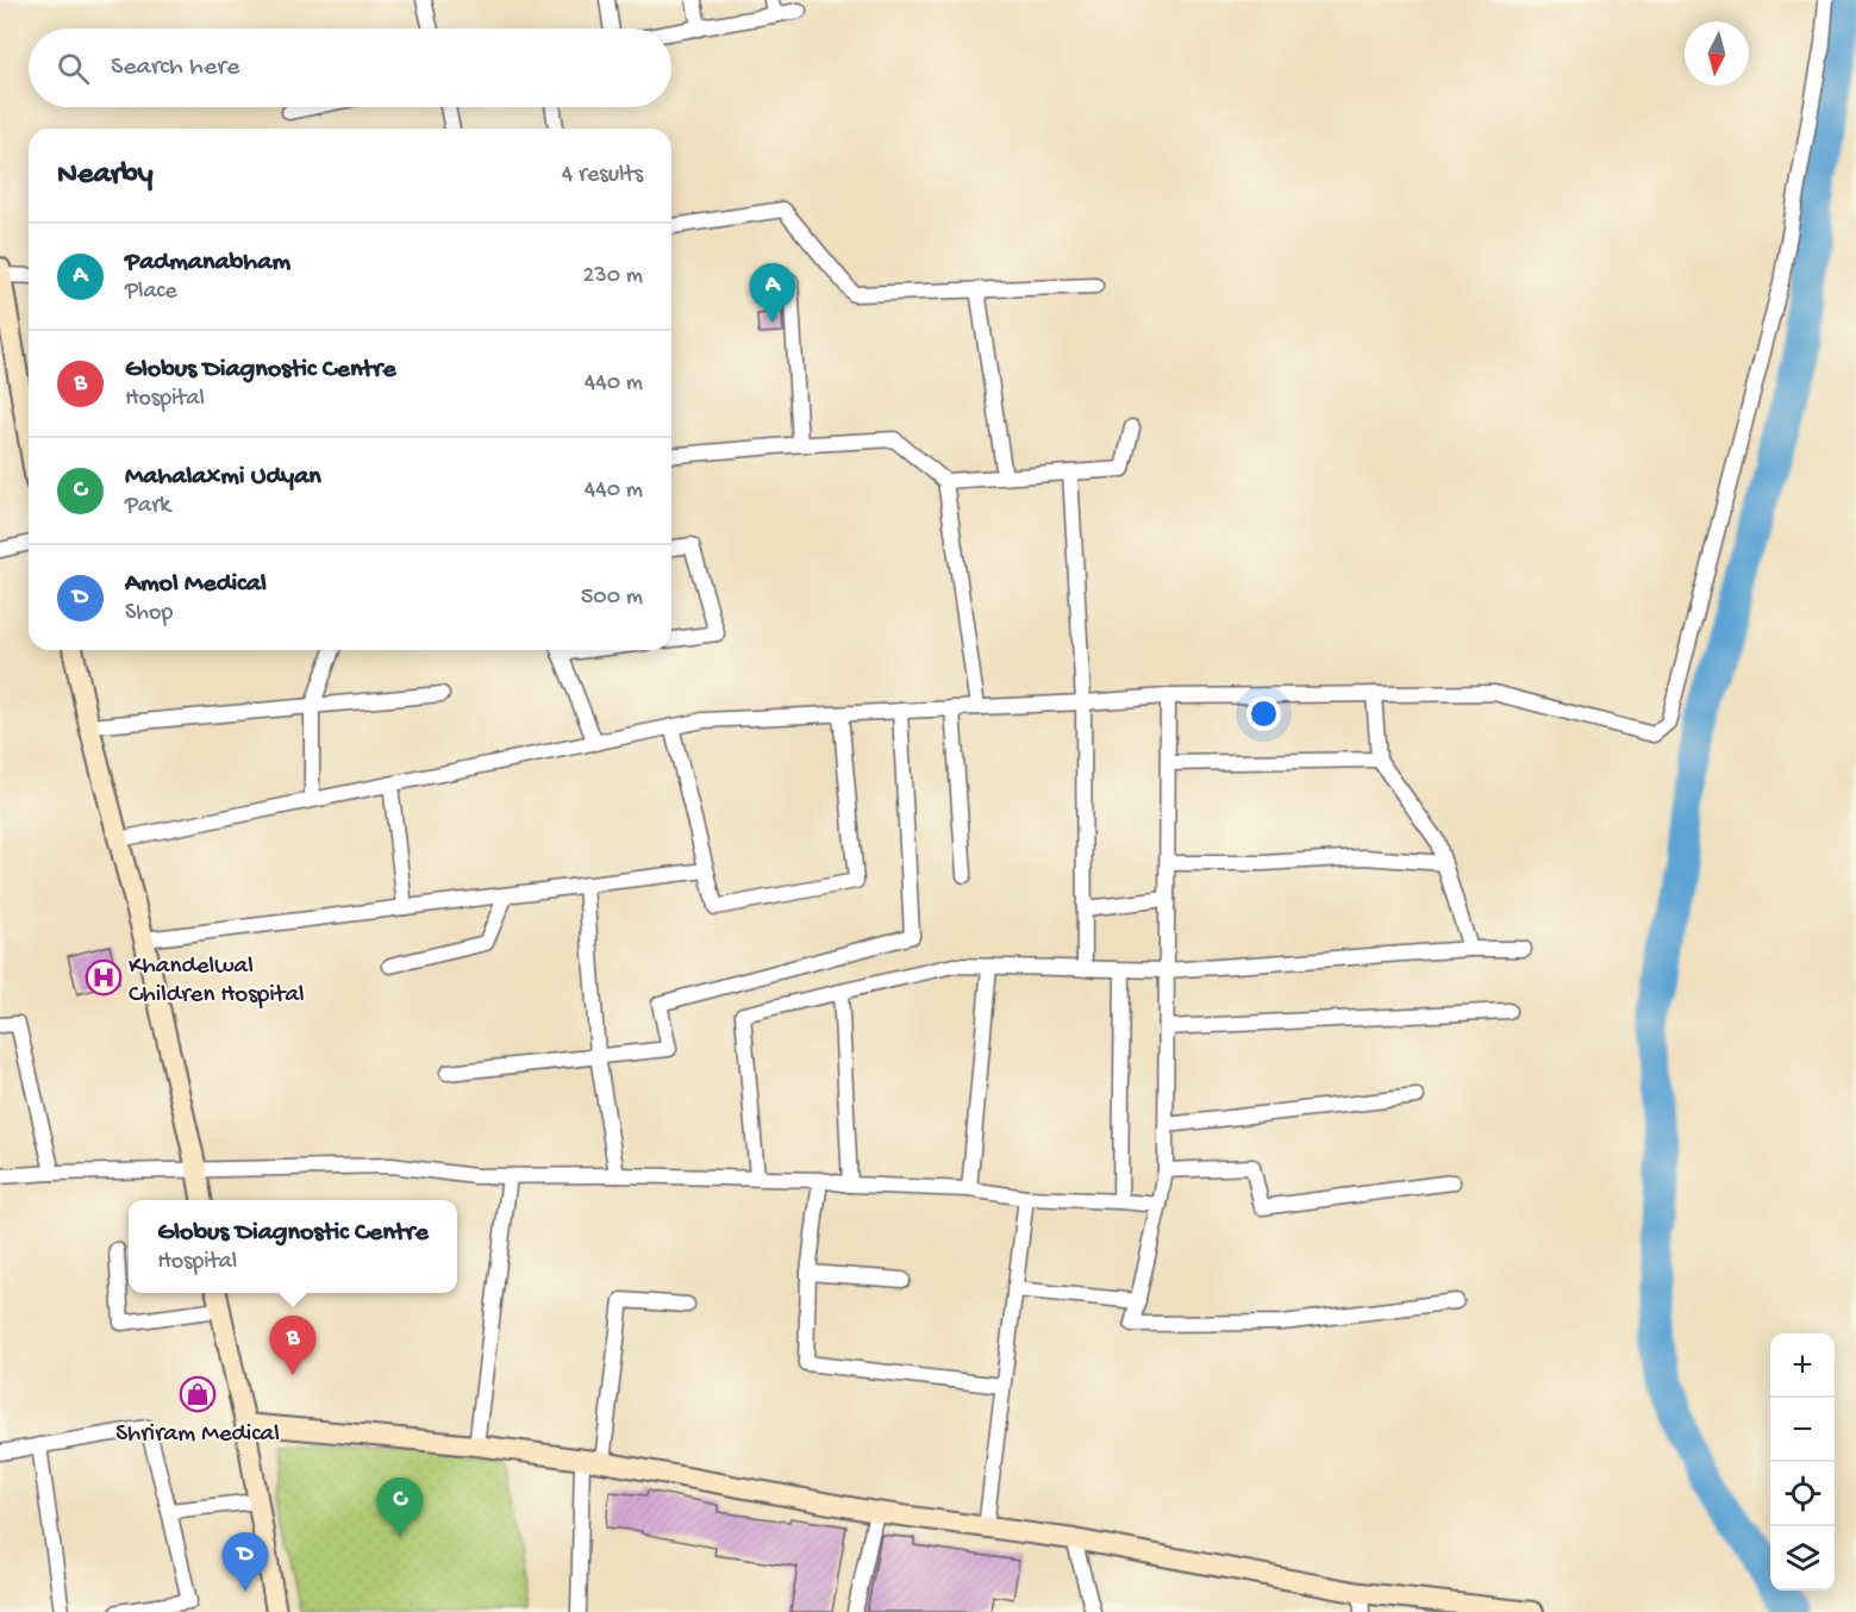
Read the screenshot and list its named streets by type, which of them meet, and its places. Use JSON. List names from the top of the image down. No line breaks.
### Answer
{"places":{"hospital":["Khandelwal Children Hospital"],"shop":["Shriram Medical"]},"north":"bottom","page":{"search":"Search here","heading":["Nearby","4 results"],"list":[{"mark":"A","name":"Padmanabham","note":"Place","value":"230 m"},{"mark":"B","name":"Globus Diagnostic Centre","note":"Hospital","value":"440 m"},{"mark":"C","name":"Mahalaxmi Udyan","note":"Park","value":"440 m"},{"mark":"D","name":"Amol Medical","note":"Shop","value":"500 m"}],"pins":["A","B","C","D"],"popup":["Globus Diagnostic Centre","Hospital"],"map_buttons":["+","−"]}}
